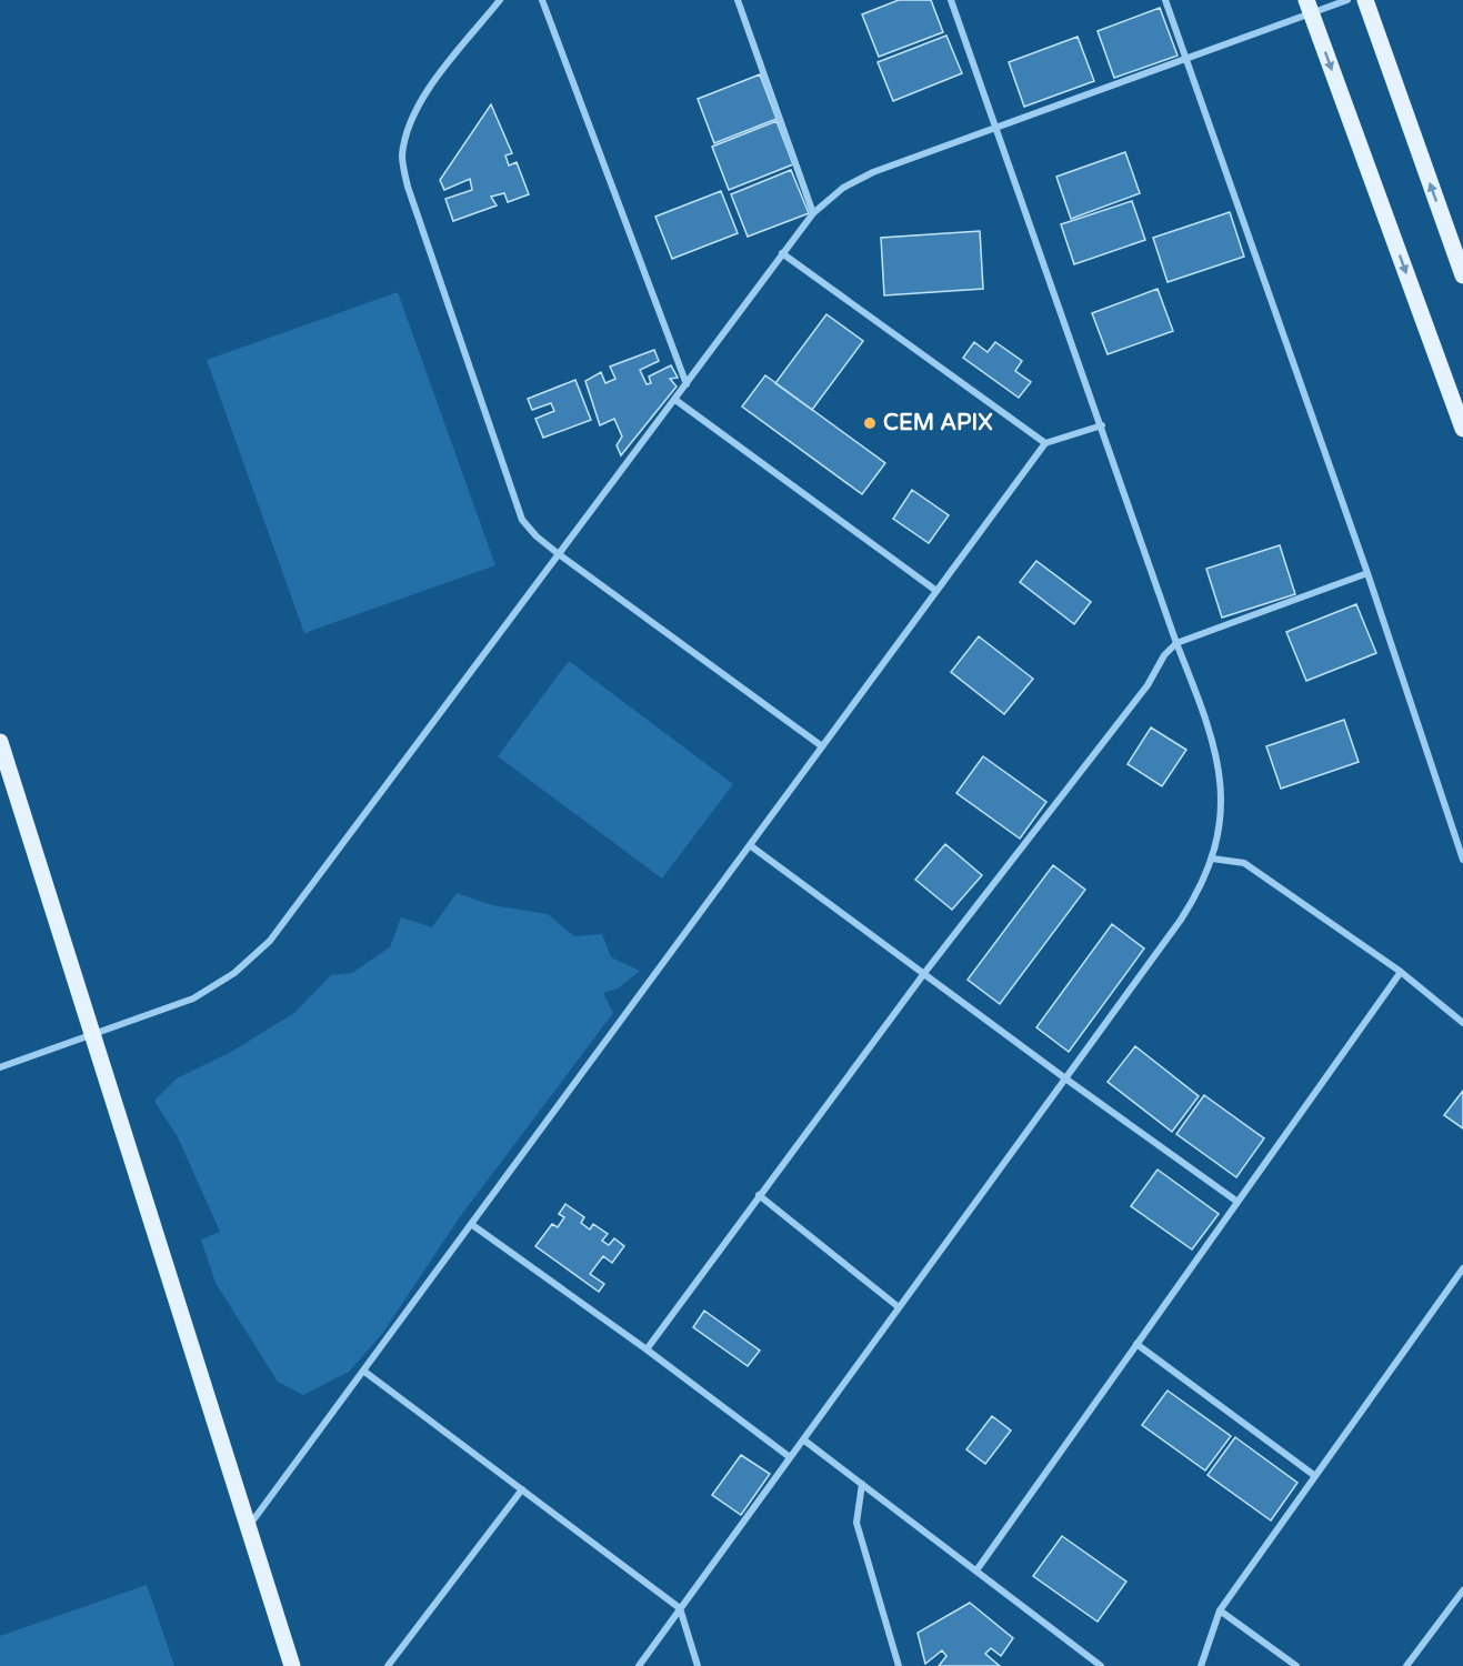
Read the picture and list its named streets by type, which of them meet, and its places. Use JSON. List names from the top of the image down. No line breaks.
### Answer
{"places":["CEM APIX"]}
